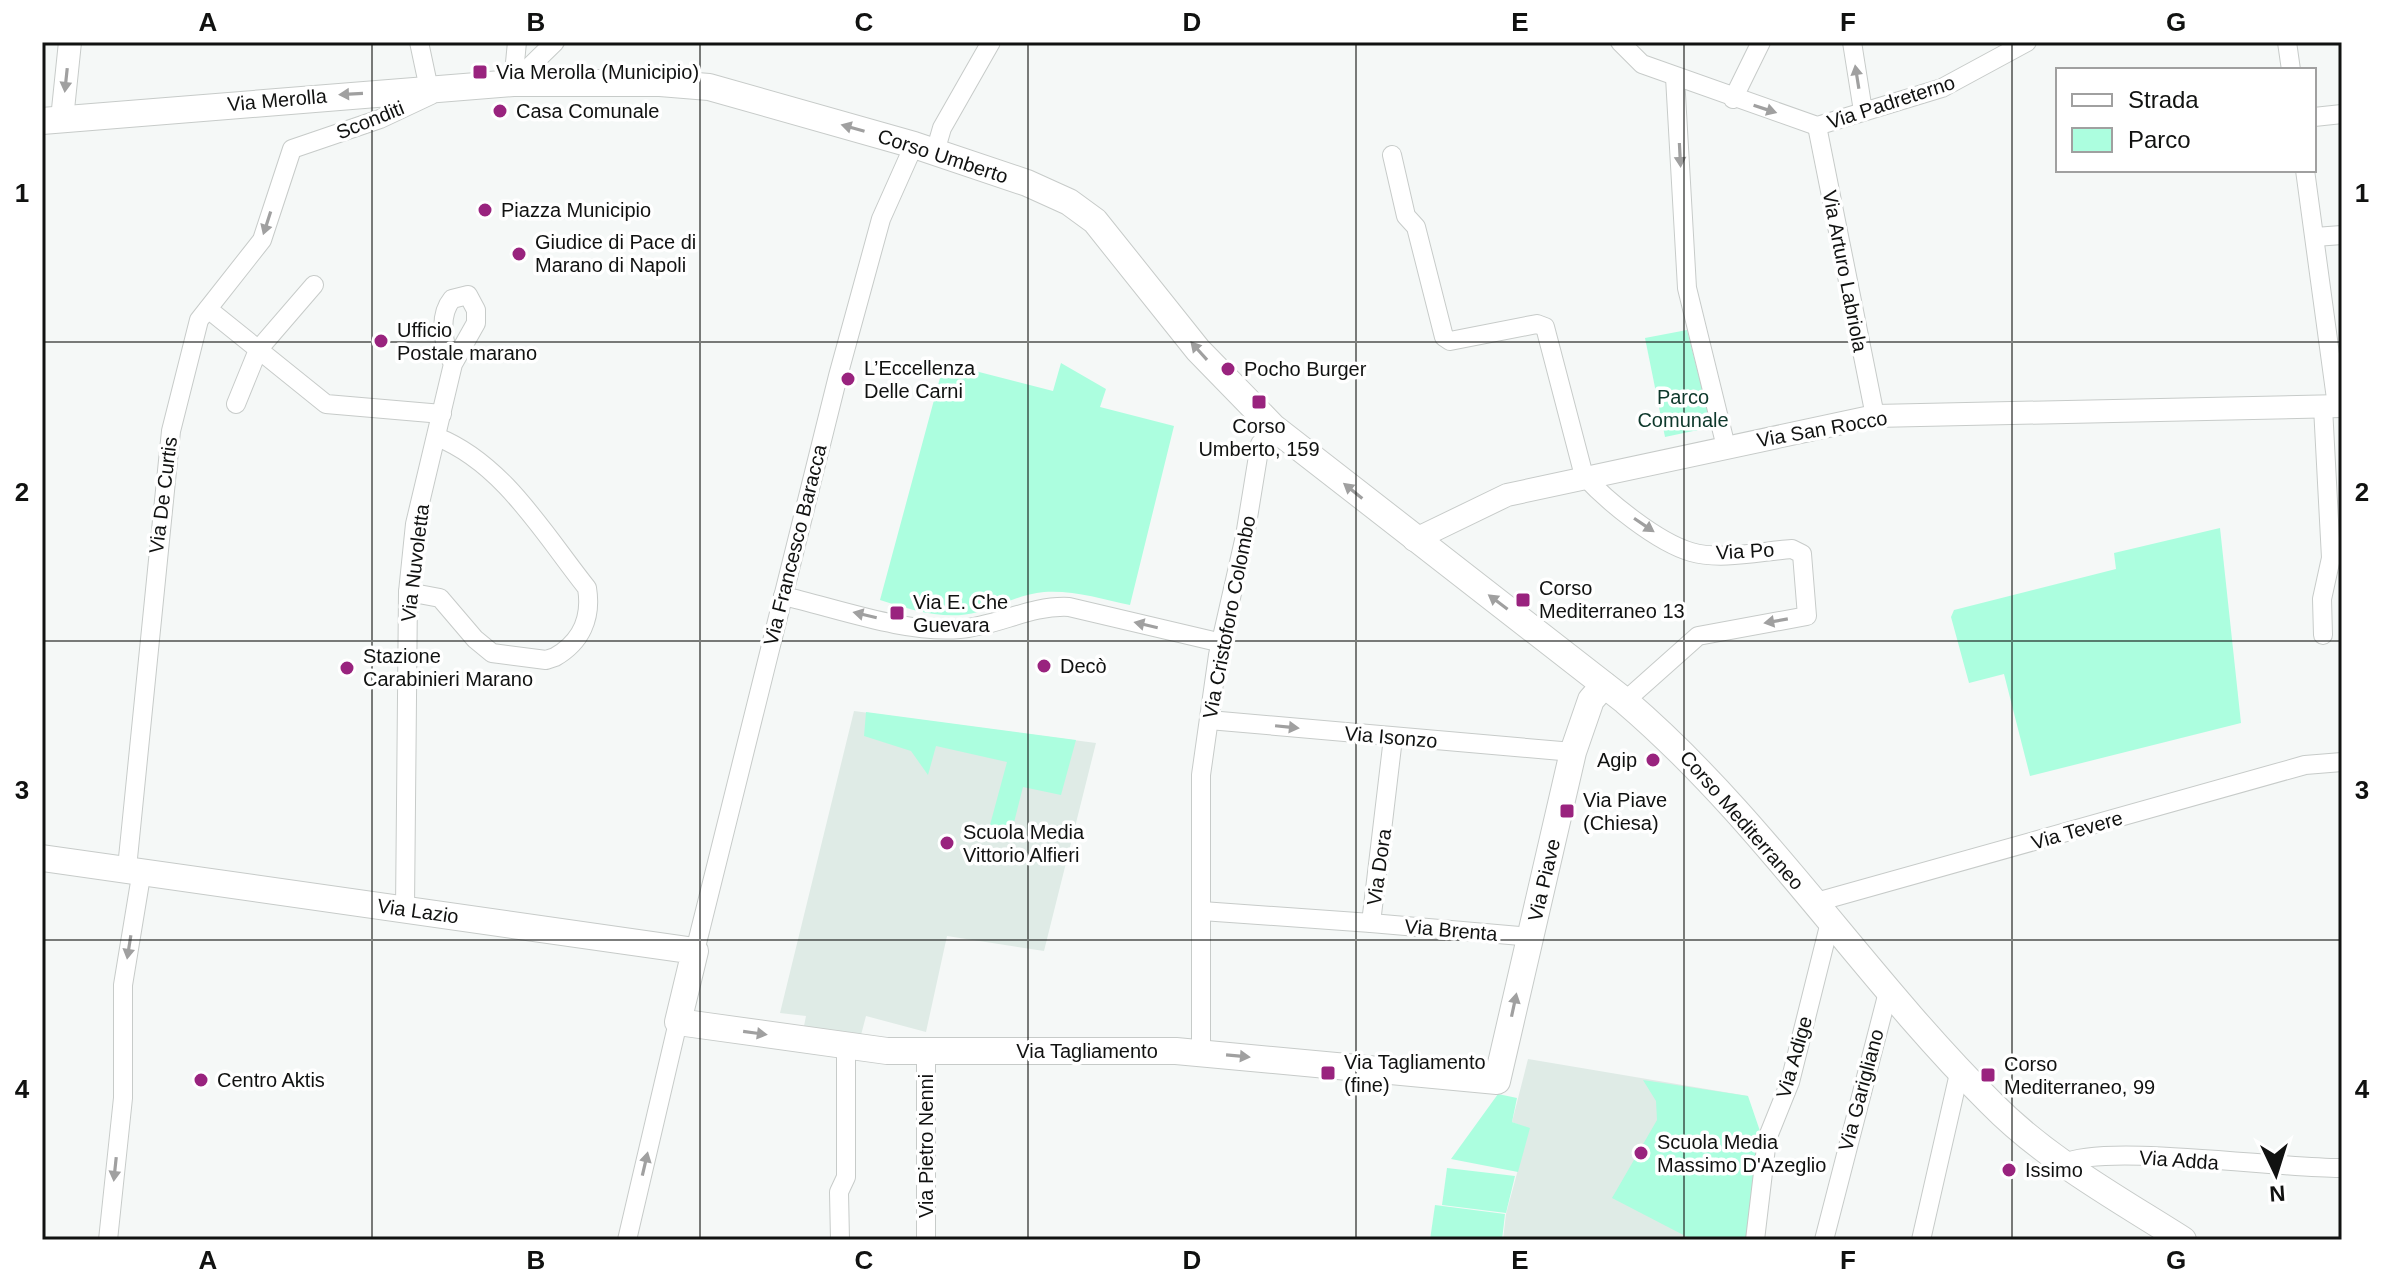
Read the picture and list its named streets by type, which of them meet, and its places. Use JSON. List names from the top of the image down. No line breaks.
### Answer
{"streets":{"main road":["Via Merolla","Corso Umberto","Corso Mediterraneo","Via Piave","Via Lazio","Via Tagliamento"],"street":["Via Padreterno","Sconditi","Via Arturo Labriola","Via San Rocco","Via De Curtis","Via Francesco Baracca","Via Po","Via Nuvoletta","Via Cristoforo Colombo","Via Isonzo","Via Tevere","Via Dora","Via Brenta","Via Adige","Via Garigliano","Via Pietro Nenni","Via Adda"]},"crossings":[["Via Merolla","Sconditi"],["Via Merolla","Corso Umberto"],["Via Padreterno","Via Arturo Labriola"],["Sconditi","Via De Curtis"],["Corso Umberto","Via Francesco Baracca"],["Corso Umberto","Via Cristoforo Colombo"],["Corso Umberto","Corso Mediterraneo"],["Via Arturo Labriola","Via San Rocco"],["Via San Rocco","Via Po"],["Via San Rocco","Corso Mediterraneo"],["Via De Curtis","Via Lazio"],["Via Francesco Baracca","Via Lazio"],["Via Po","Corso Mediterraneo"],["Via Po","Via Piave"],["Via Nuvoletta","Via Lazio"],["Via Cristoforo Colombo","Via Isonzo"],["Via Cristoforo Colombo","Corso Mediterraneo"],["Via Cristoforo Colombo","Via Dora"],["Via Cristoforo Colombo","Via Tagliamento"],["Via Isonzo","Via Dora"],["Via Isonzo","Via Piave"],["Corso Mediterraneo","Via Tevere"],["Corso Mediterraneo","Via Piave"],["Corso Mediterraneo","Via Adige"],["Corso Mediterraneo","Via Garigliano"],["Corso Mediterraneo","Via Adda"],["Via Tevere","Via Adige"],["Via Dora","Via Brenta"],["Via Piave","Via Brenta"],["Via Piave","Via Tagliamento"],["Via Tagliamento","Via Pietro Nenni"]],"one_way":["Via Merolla","Corso Umberto","Via Isonzo","Corso Mediterraneo","Via Piave","Via Tagliamento"],"parks":["Parco Comunale"],"places":{"transit":["Via Merolla (Municipio)","Corso Umberto, 159","Corso Mediterraneo 13","Via E. Che Guevara","Via Piave (Chiesa)","Via Tagliamento (fine)","Corso Mediterraneo, 99"],"other":["Casa Comunale","Piazza Municipio","Giudice di Pace di Marano di Napoli","Ufficio Postale marano","Pocho Burger","L’Eccellenza Delle Carni","Decò","Stazione Carabinieri Marano","Agip","Scuola Media Vittorio Alfieri","Centro Aktis","Scuola Media Massimo D'Azeglio","Issimo"]},"legend":["Strada","Parco"],"north":"bottom","grid":{"columns":["A","B","C","D","E","F","G"],"rows":["1","2","3","4"]}}
